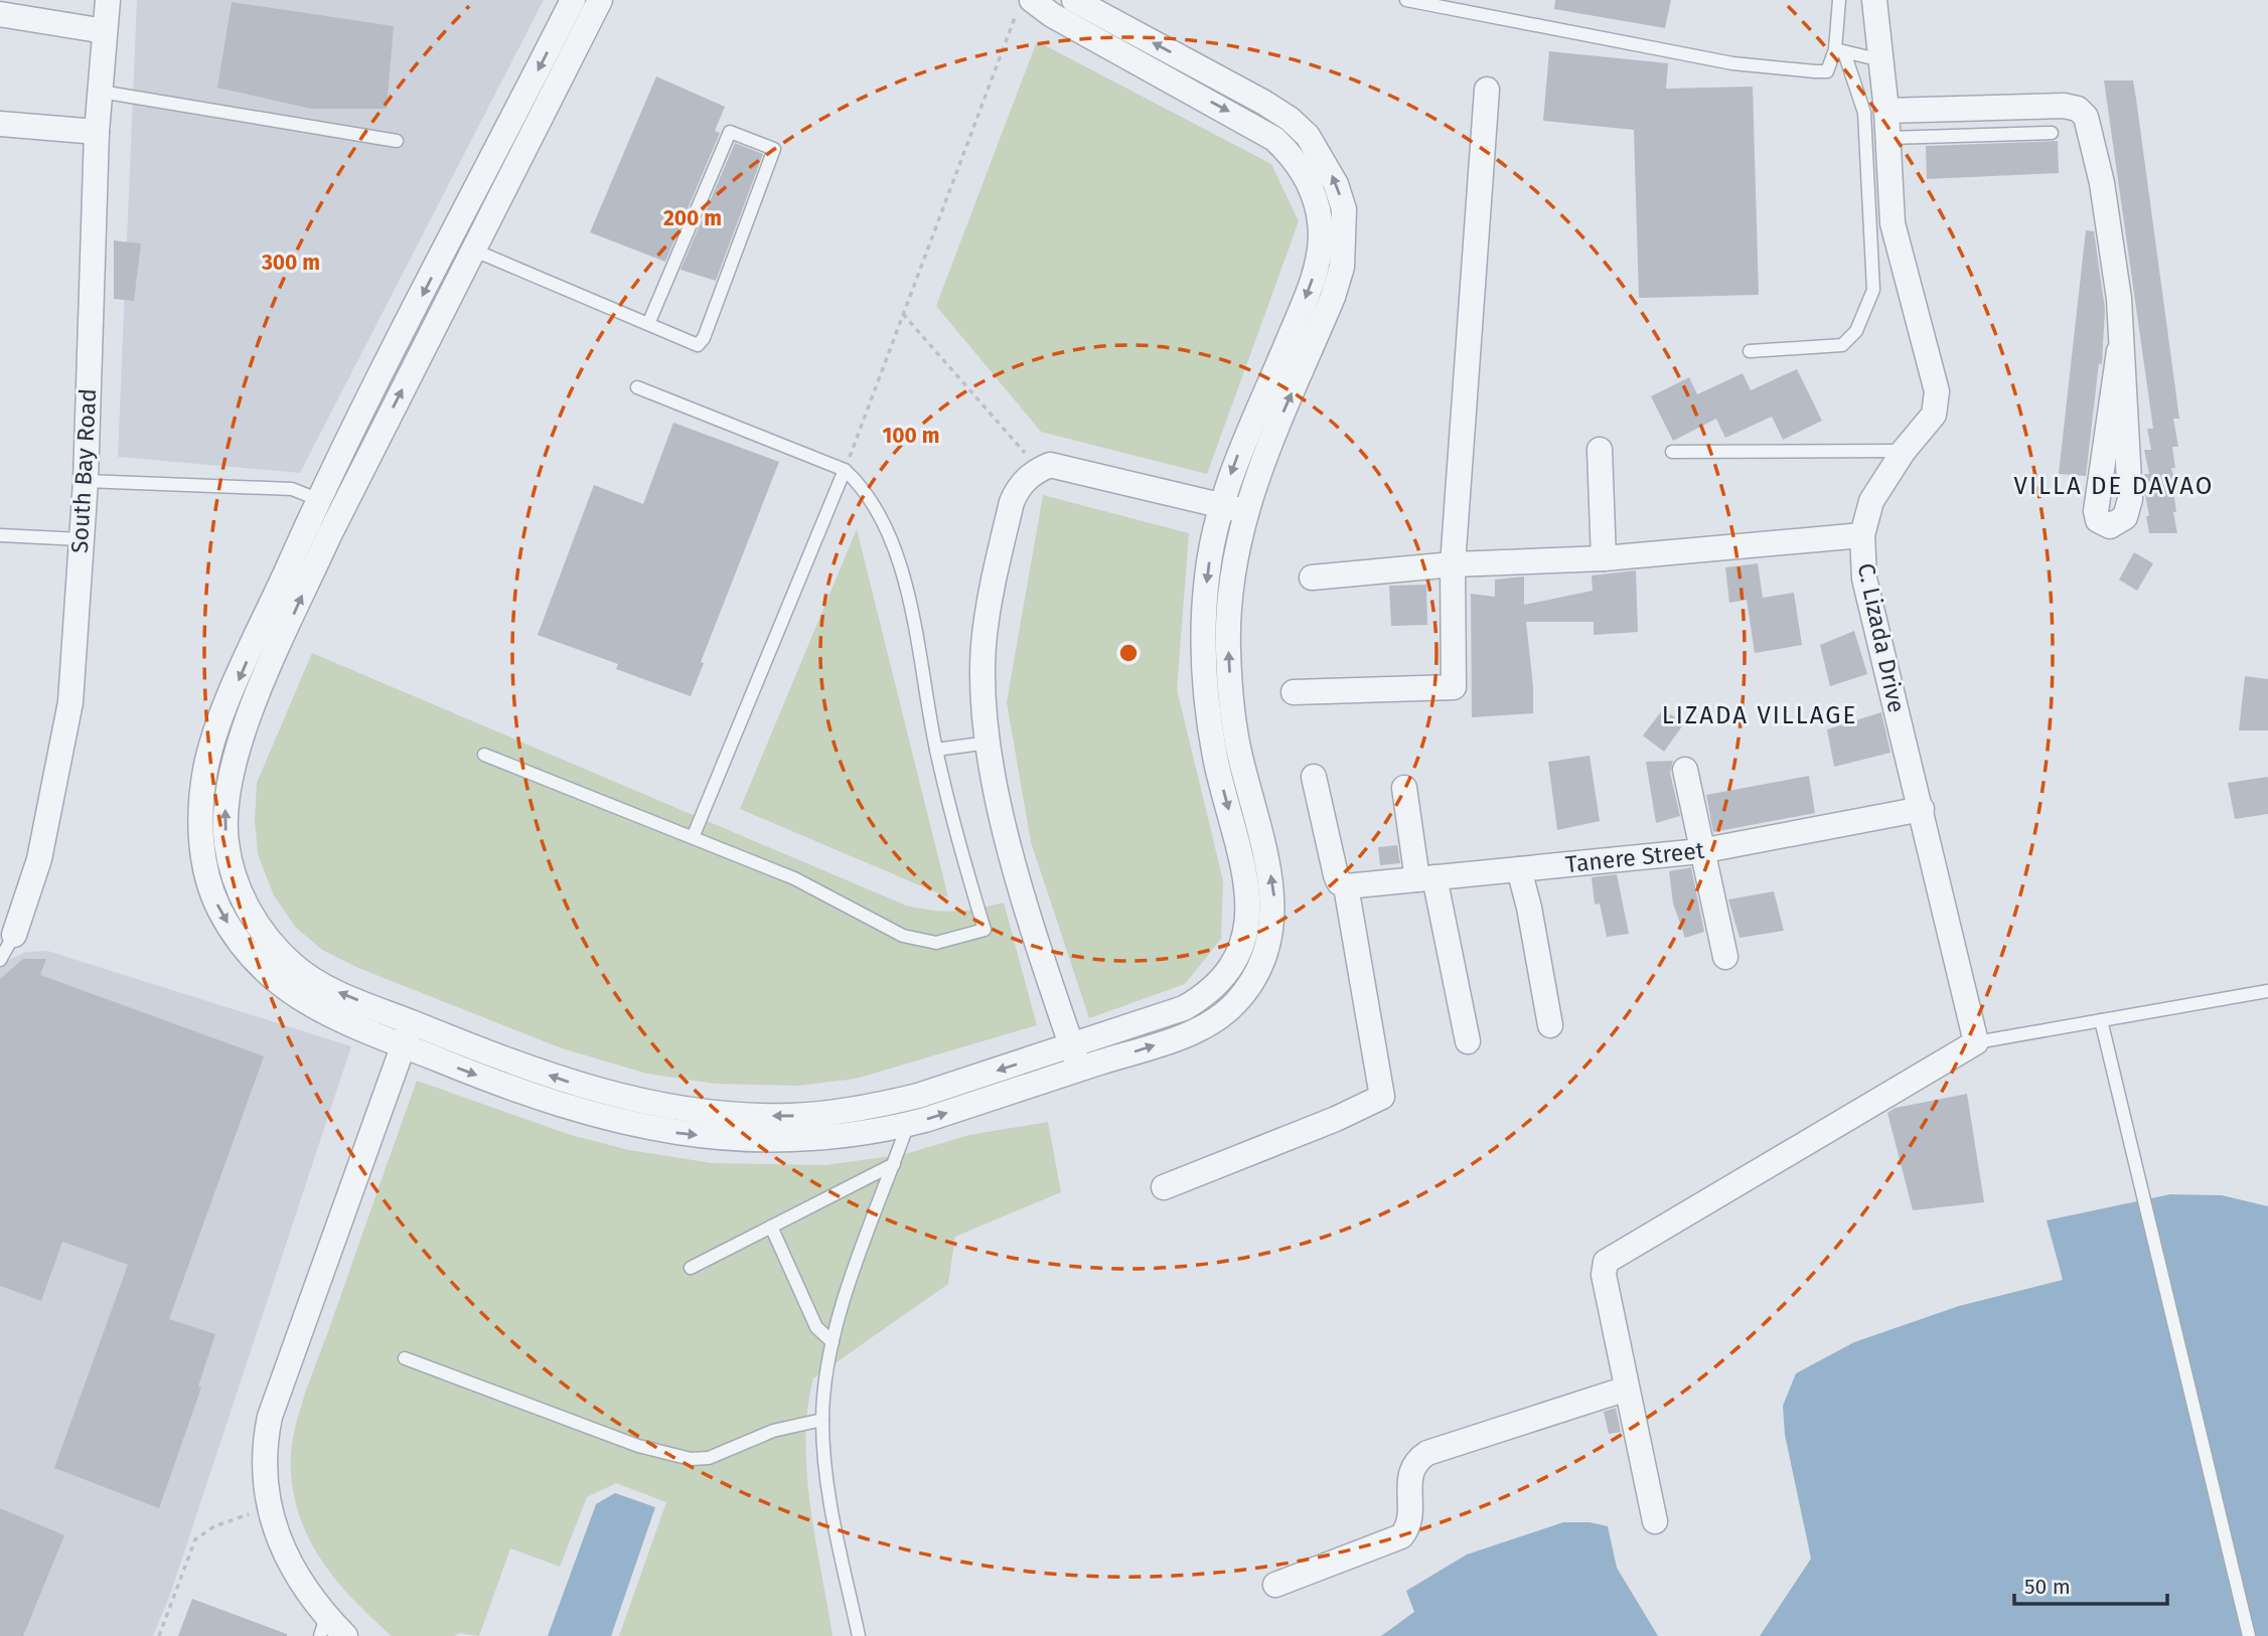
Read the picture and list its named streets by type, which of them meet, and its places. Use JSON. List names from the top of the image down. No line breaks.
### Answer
{"streets":{"street":["South Bay Road","C. Lizada Drive","Tanere Street"]},"crossings":[["C. Lizada Drive","Tanere Street"]],"districts":["VILLA DE DAVAO","LIZADA VILLAGE"],"scale_bar":"50 m","rings":["200 m","300 m","100 m"]}
